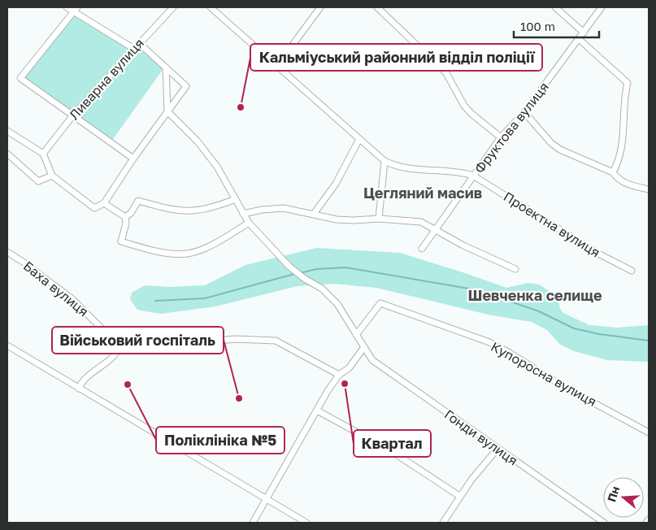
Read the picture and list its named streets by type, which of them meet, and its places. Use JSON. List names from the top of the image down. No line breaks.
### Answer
{"streets":{"street":["Ливарна вулиця","Фруктова вулиця","Проектна вулиця","Баха вулиця","Купоросна вулиця","Гонди вулиця"]},"crossings":[["Фруктова вулиця","Проектна вулиця"],["Купоросна вулиця","Гонди вулиця"]],"districts":["Цегляний масив","Шевченка селище"],"places":["Кальміуський районний відділ поліції","Квартал","Поліклініка №5","Військовий госпіталь"],"scale_bar":"100 m","north":"left"}
